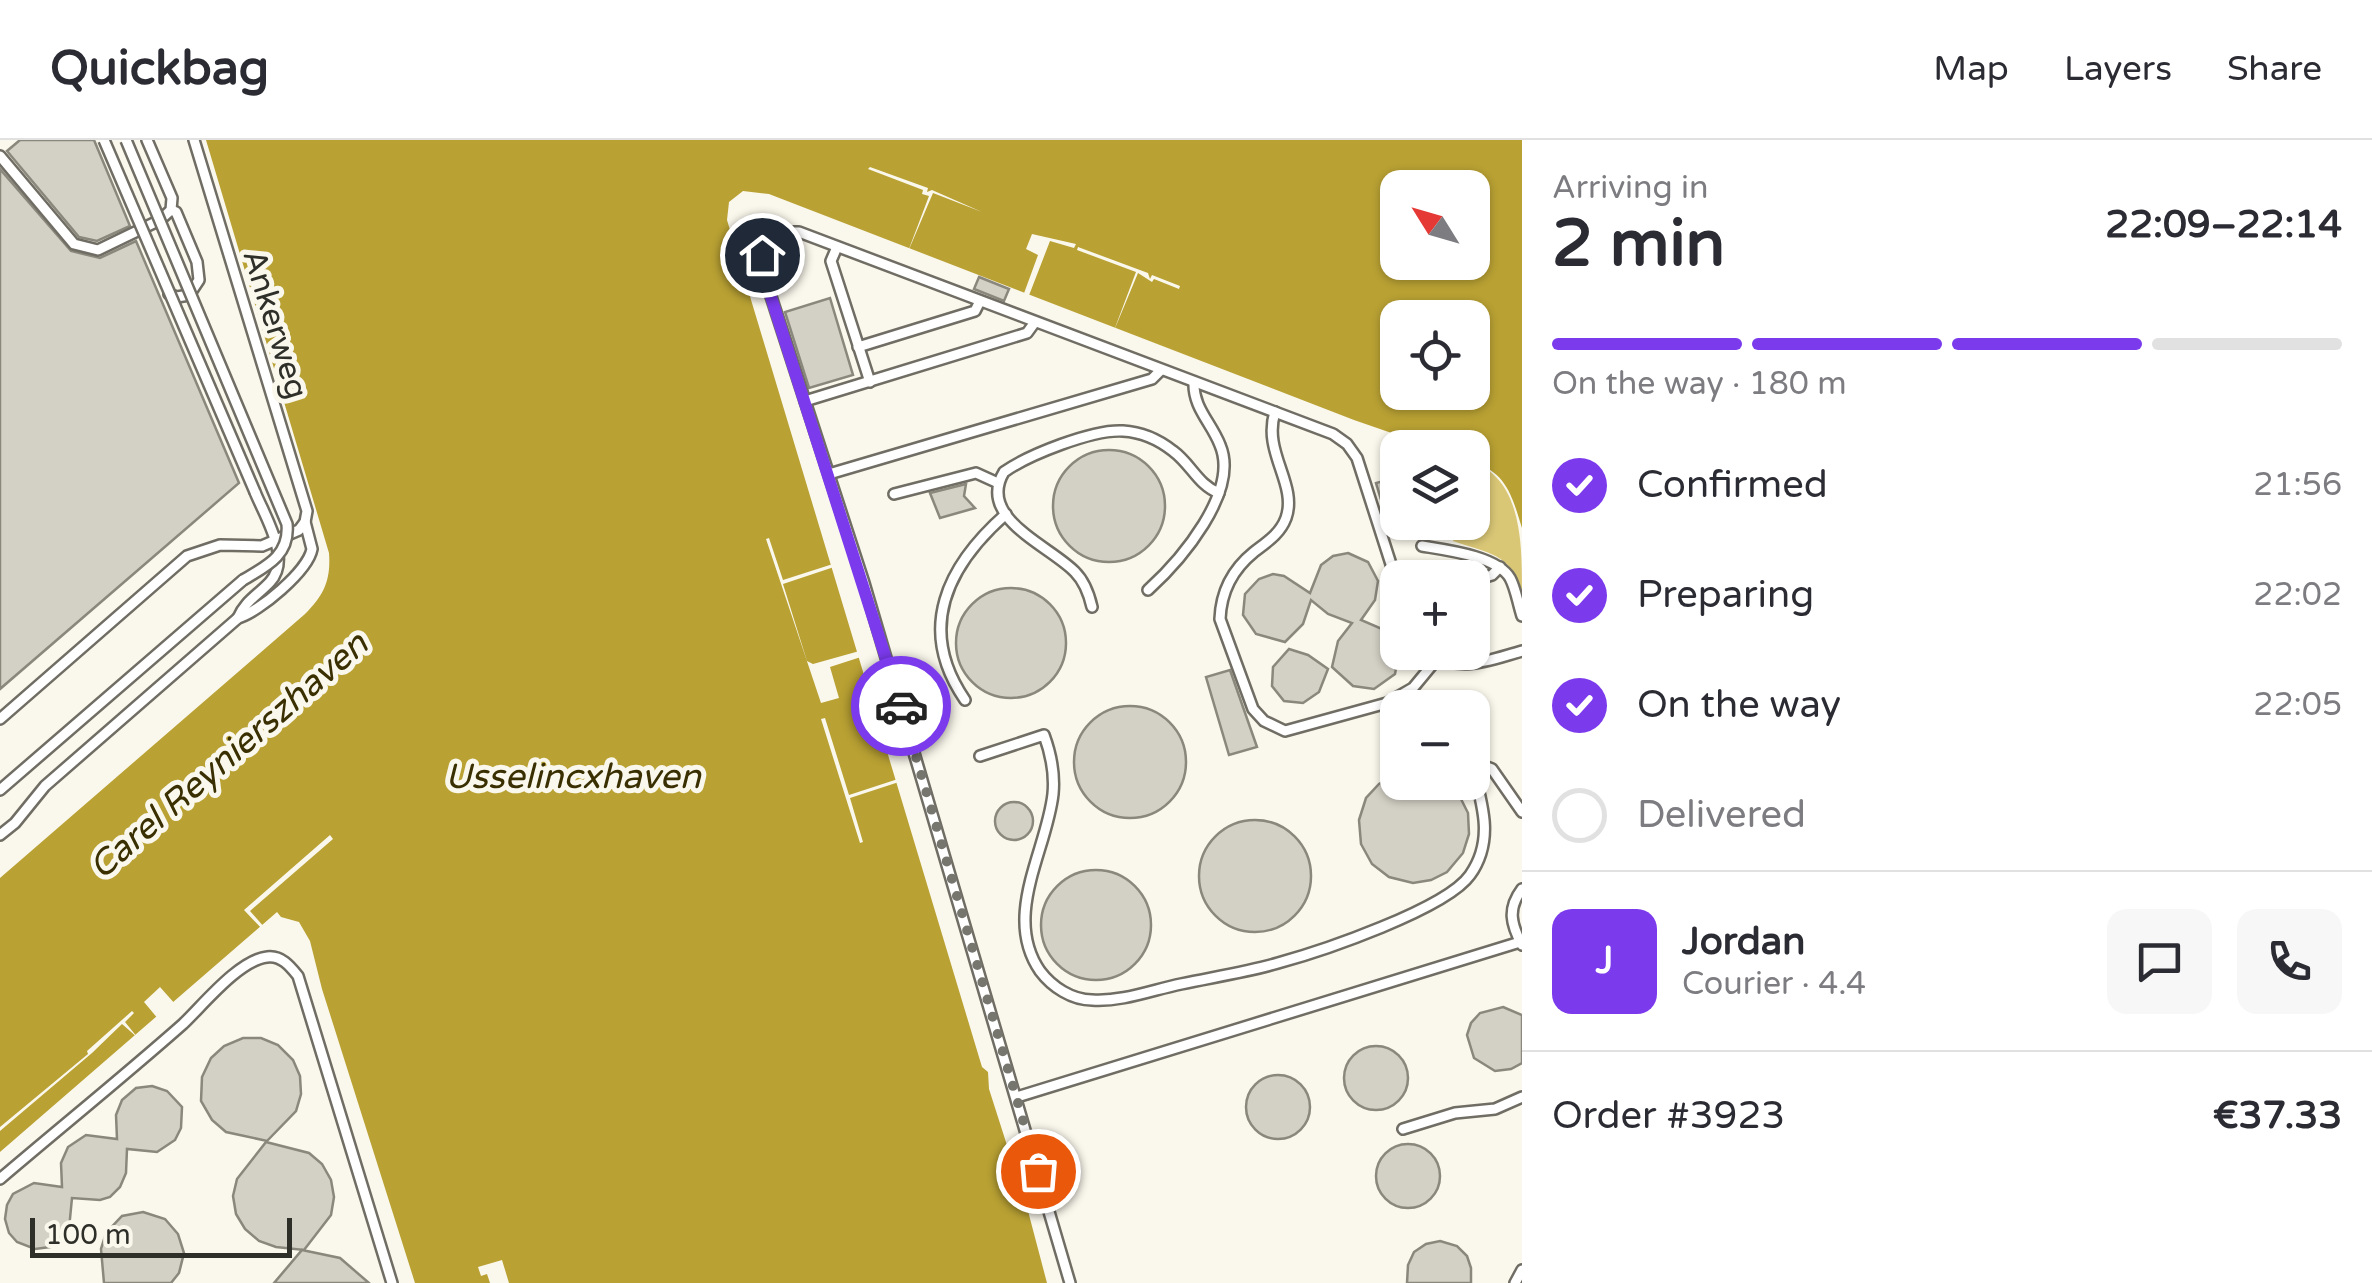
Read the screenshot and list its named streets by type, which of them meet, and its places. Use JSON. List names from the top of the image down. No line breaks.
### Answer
{"streets":{"lane":["Ankerweg"]},"water":["Carel Reynierszhaven","Usselincxhaven"],"scale_bar":"100 m","north":"top left","page":{"header":"Quickbag","nav":["Map","Layers","Share"],"heading":["2 min","Arriving in","22:09–22:14"],"panel":["Jordan","Courier · 4.4","Order #3923","€37.33"],"map_buttons":["+","−"],"bar":"On the way · 180 m","list":[["Confirmed","21:56"],["Preparing","22:02"],["On the way","22:05"],"Delivered"],"round":"J","scale":"100 m"}}
